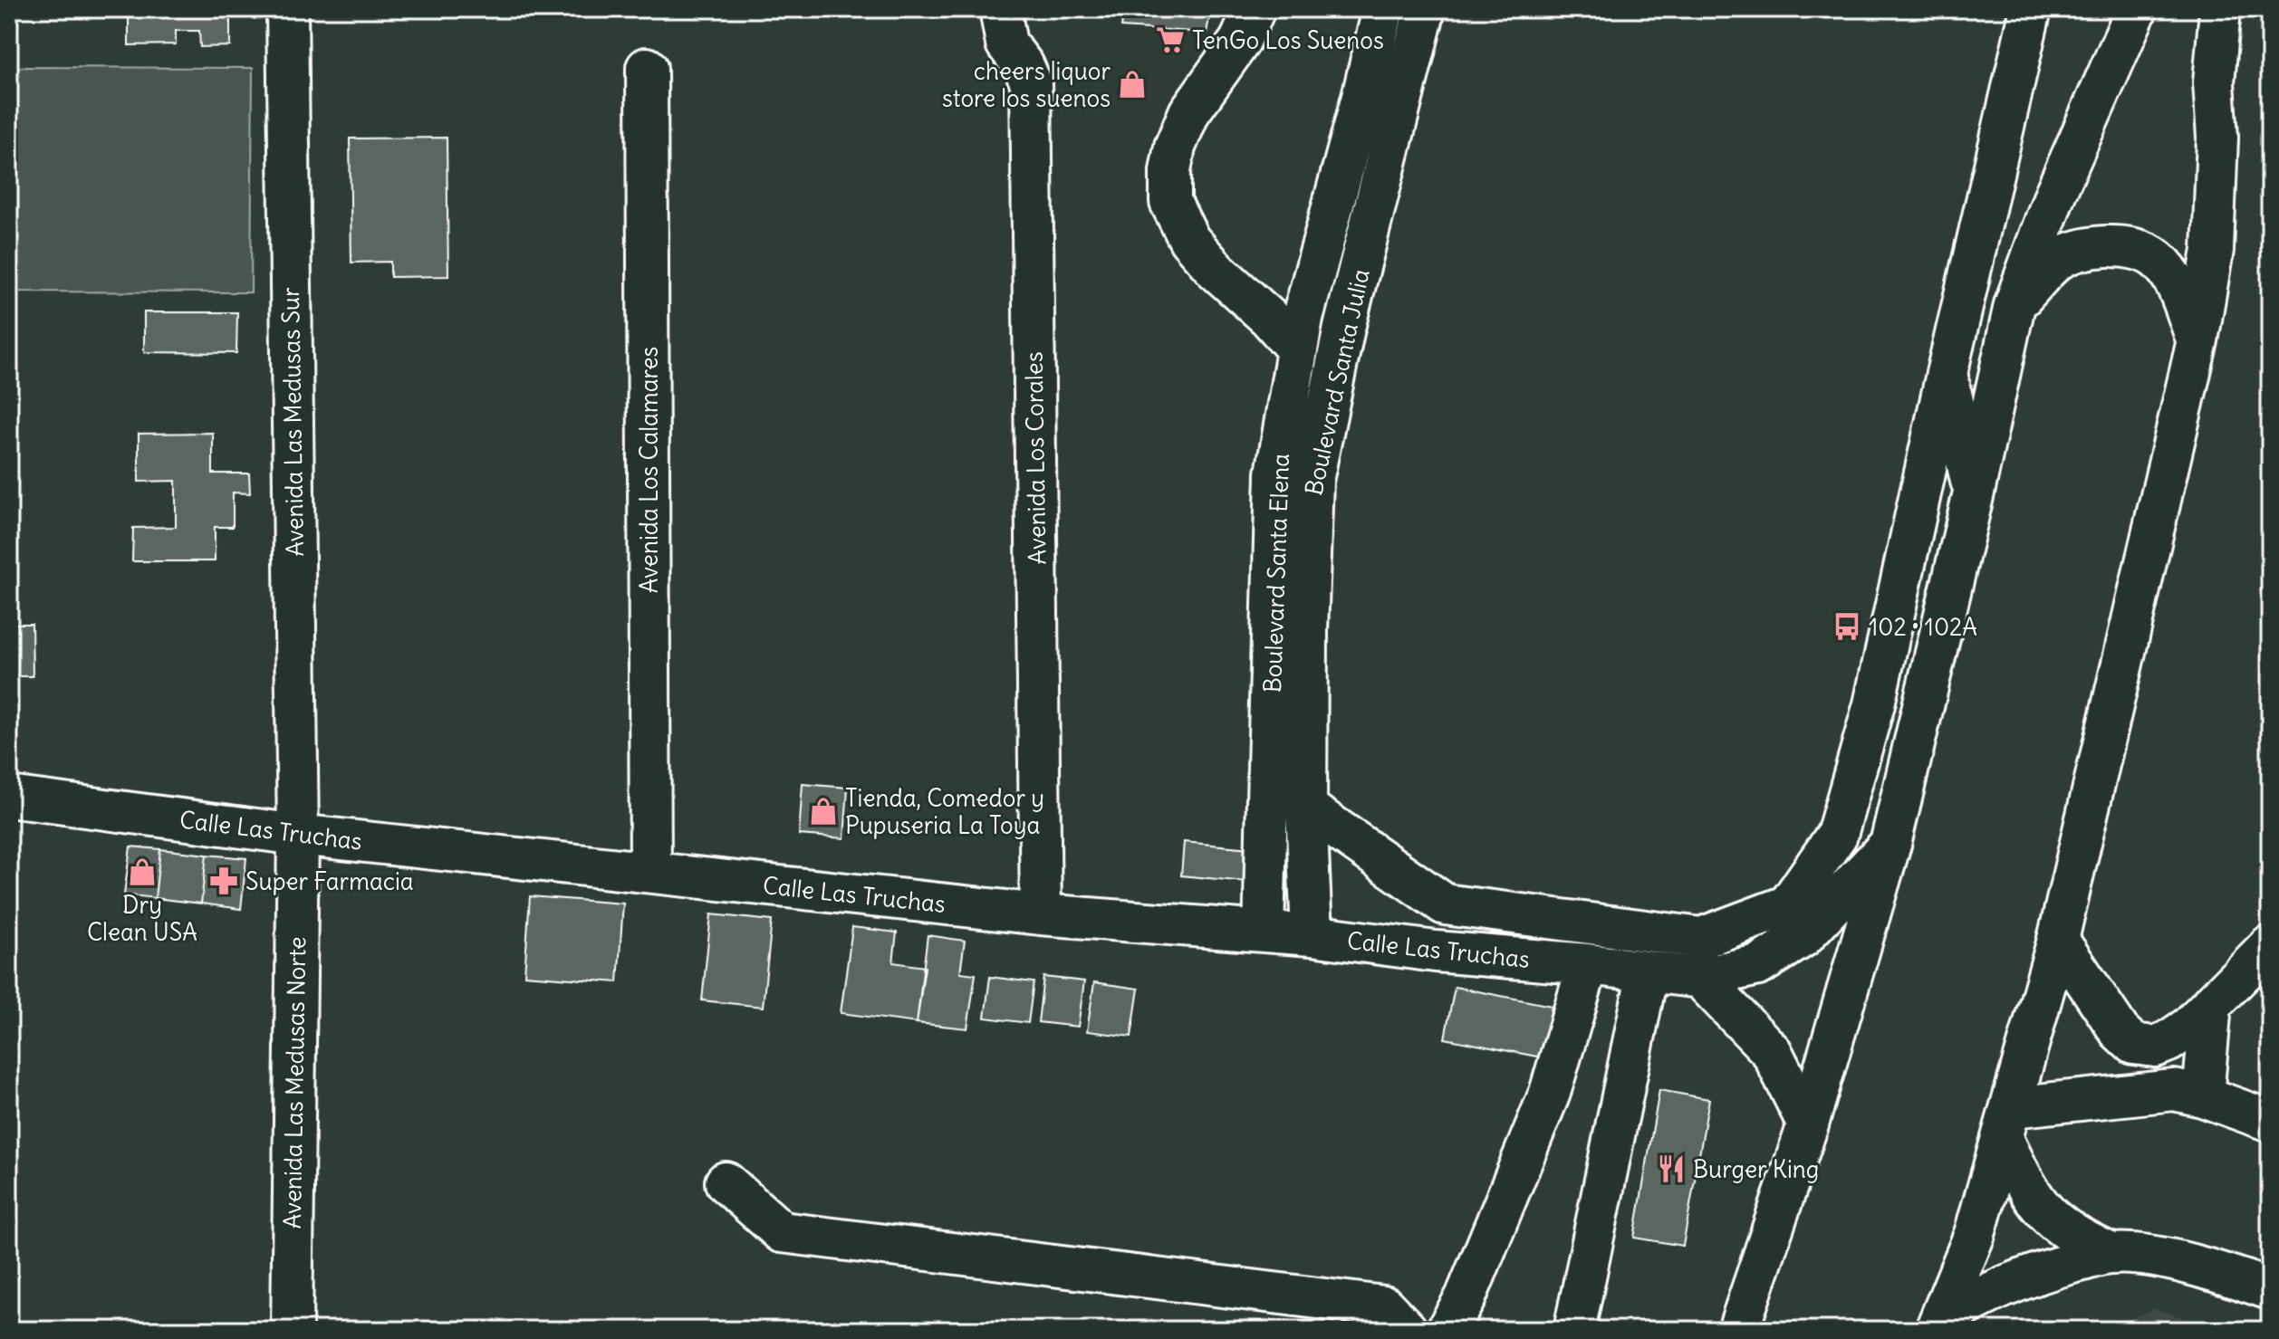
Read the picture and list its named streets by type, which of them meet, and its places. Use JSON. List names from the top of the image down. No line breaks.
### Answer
{"streets":{"main road":["Boulevard Santa Julia","Avenida Las Medusas Sur","Avenida Los Corales","Avenida Los Calamares","Boulevard Santa Elena","Calle Las Truchas","Avenida Las Medusas Norte"]},"crossings":[["Boulevard Santa Julia","Calle Las Truchas"],["Avenida Las Medusas Sur","Calle Las Truchas"],["Avenida Las Medusas Sur","Avenida Las Medusas Norte"],["Avenida Los Corales","Calle Las Truchas"],["Avenida Los Calamares","Calle Las Truchas"],["Boulevard Santa Elena","Calle Las Truchas"],["Calle Las Truchas","Avenida Las Medusas Norte"]],"places":{"supermarket":["TenGo Los Suenos"],"shop":["cheers liquor store los suenos","Tienda, Comedor y Pupuseria La Toya","Dry Clean USA"],"bus stop":["102 • 102A"],"pharmacy":["Super Farmacia"],"restaurant":["Burger King"]}}
